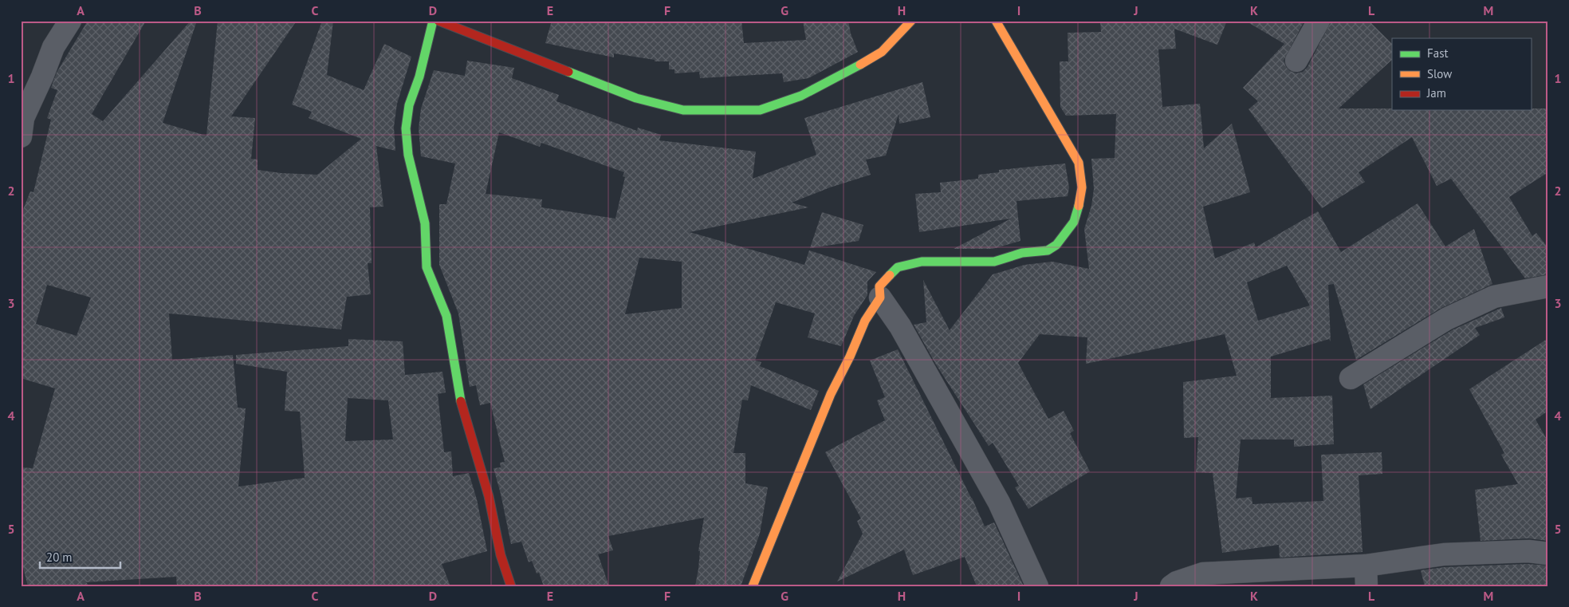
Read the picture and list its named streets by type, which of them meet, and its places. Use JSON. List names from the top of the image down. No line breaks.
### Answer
{"legend":["Fast","Slow","Jam"],"scale_bar":"20 m","grid":{"columns":["A","B","C","D","E","F","G","H","I","J","K","L","M"],"rows":["1","2","3","4","5"]}}
